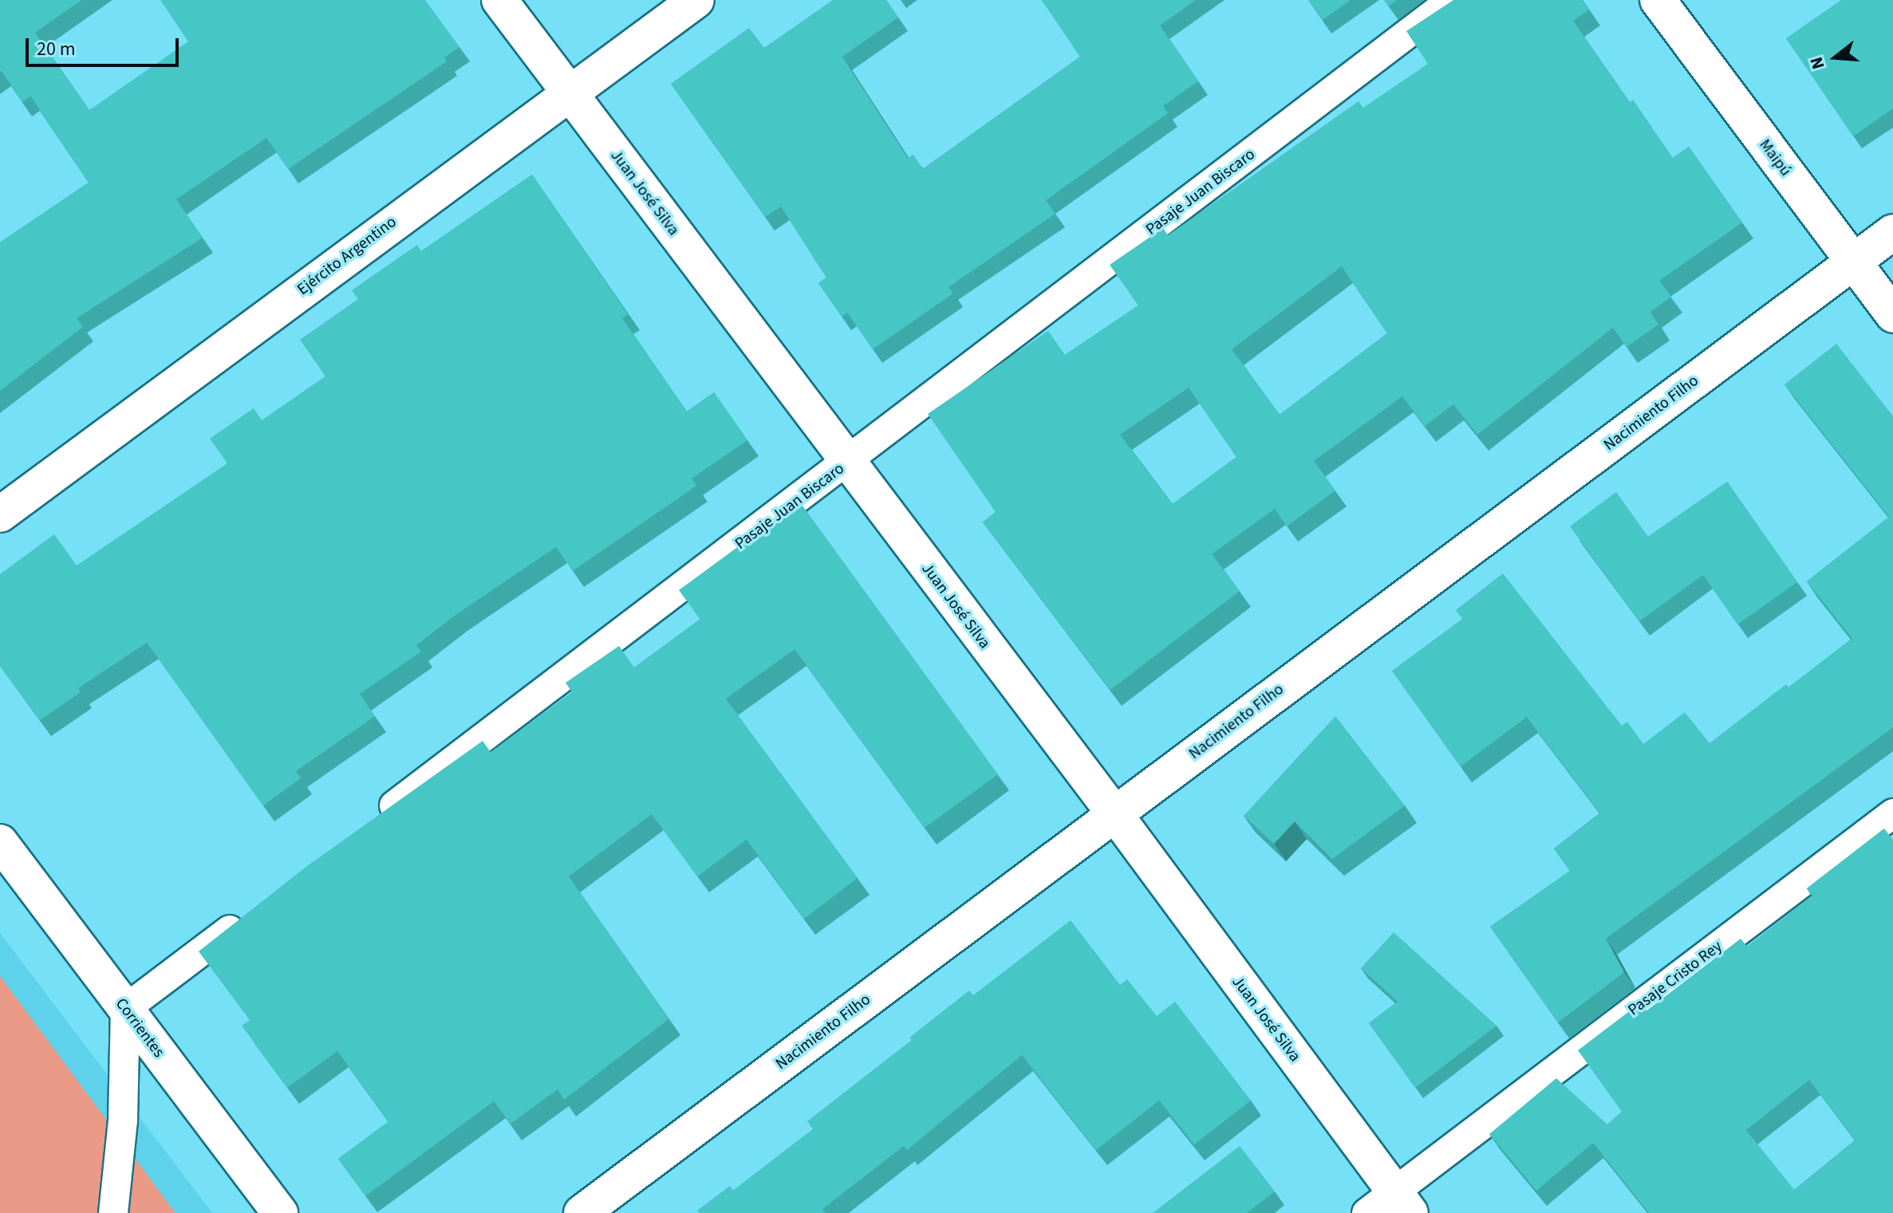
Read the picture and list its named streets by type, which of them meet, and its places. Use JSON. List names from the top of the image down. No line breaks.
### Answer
{"streets":{"street":["Maipú","Juan José Silva","Ejército Argentino","Nacimiento Filho","Corrientes"],"lane":["Pasaje Juan Biscaro","Pasaje Cristo Rey"]},"crossings":[["Maipú","Nacimiento Filho"],["Pasaje Juan Biscaro","Juan José Silva"],["Juan José Silva","Ejército Argentino"],["Juan José Silva","Nacimiento Filho"],["Juan José Silva","Pasaje Cristo Rey"]],"scale_bar":"20 m","north":"left"}
